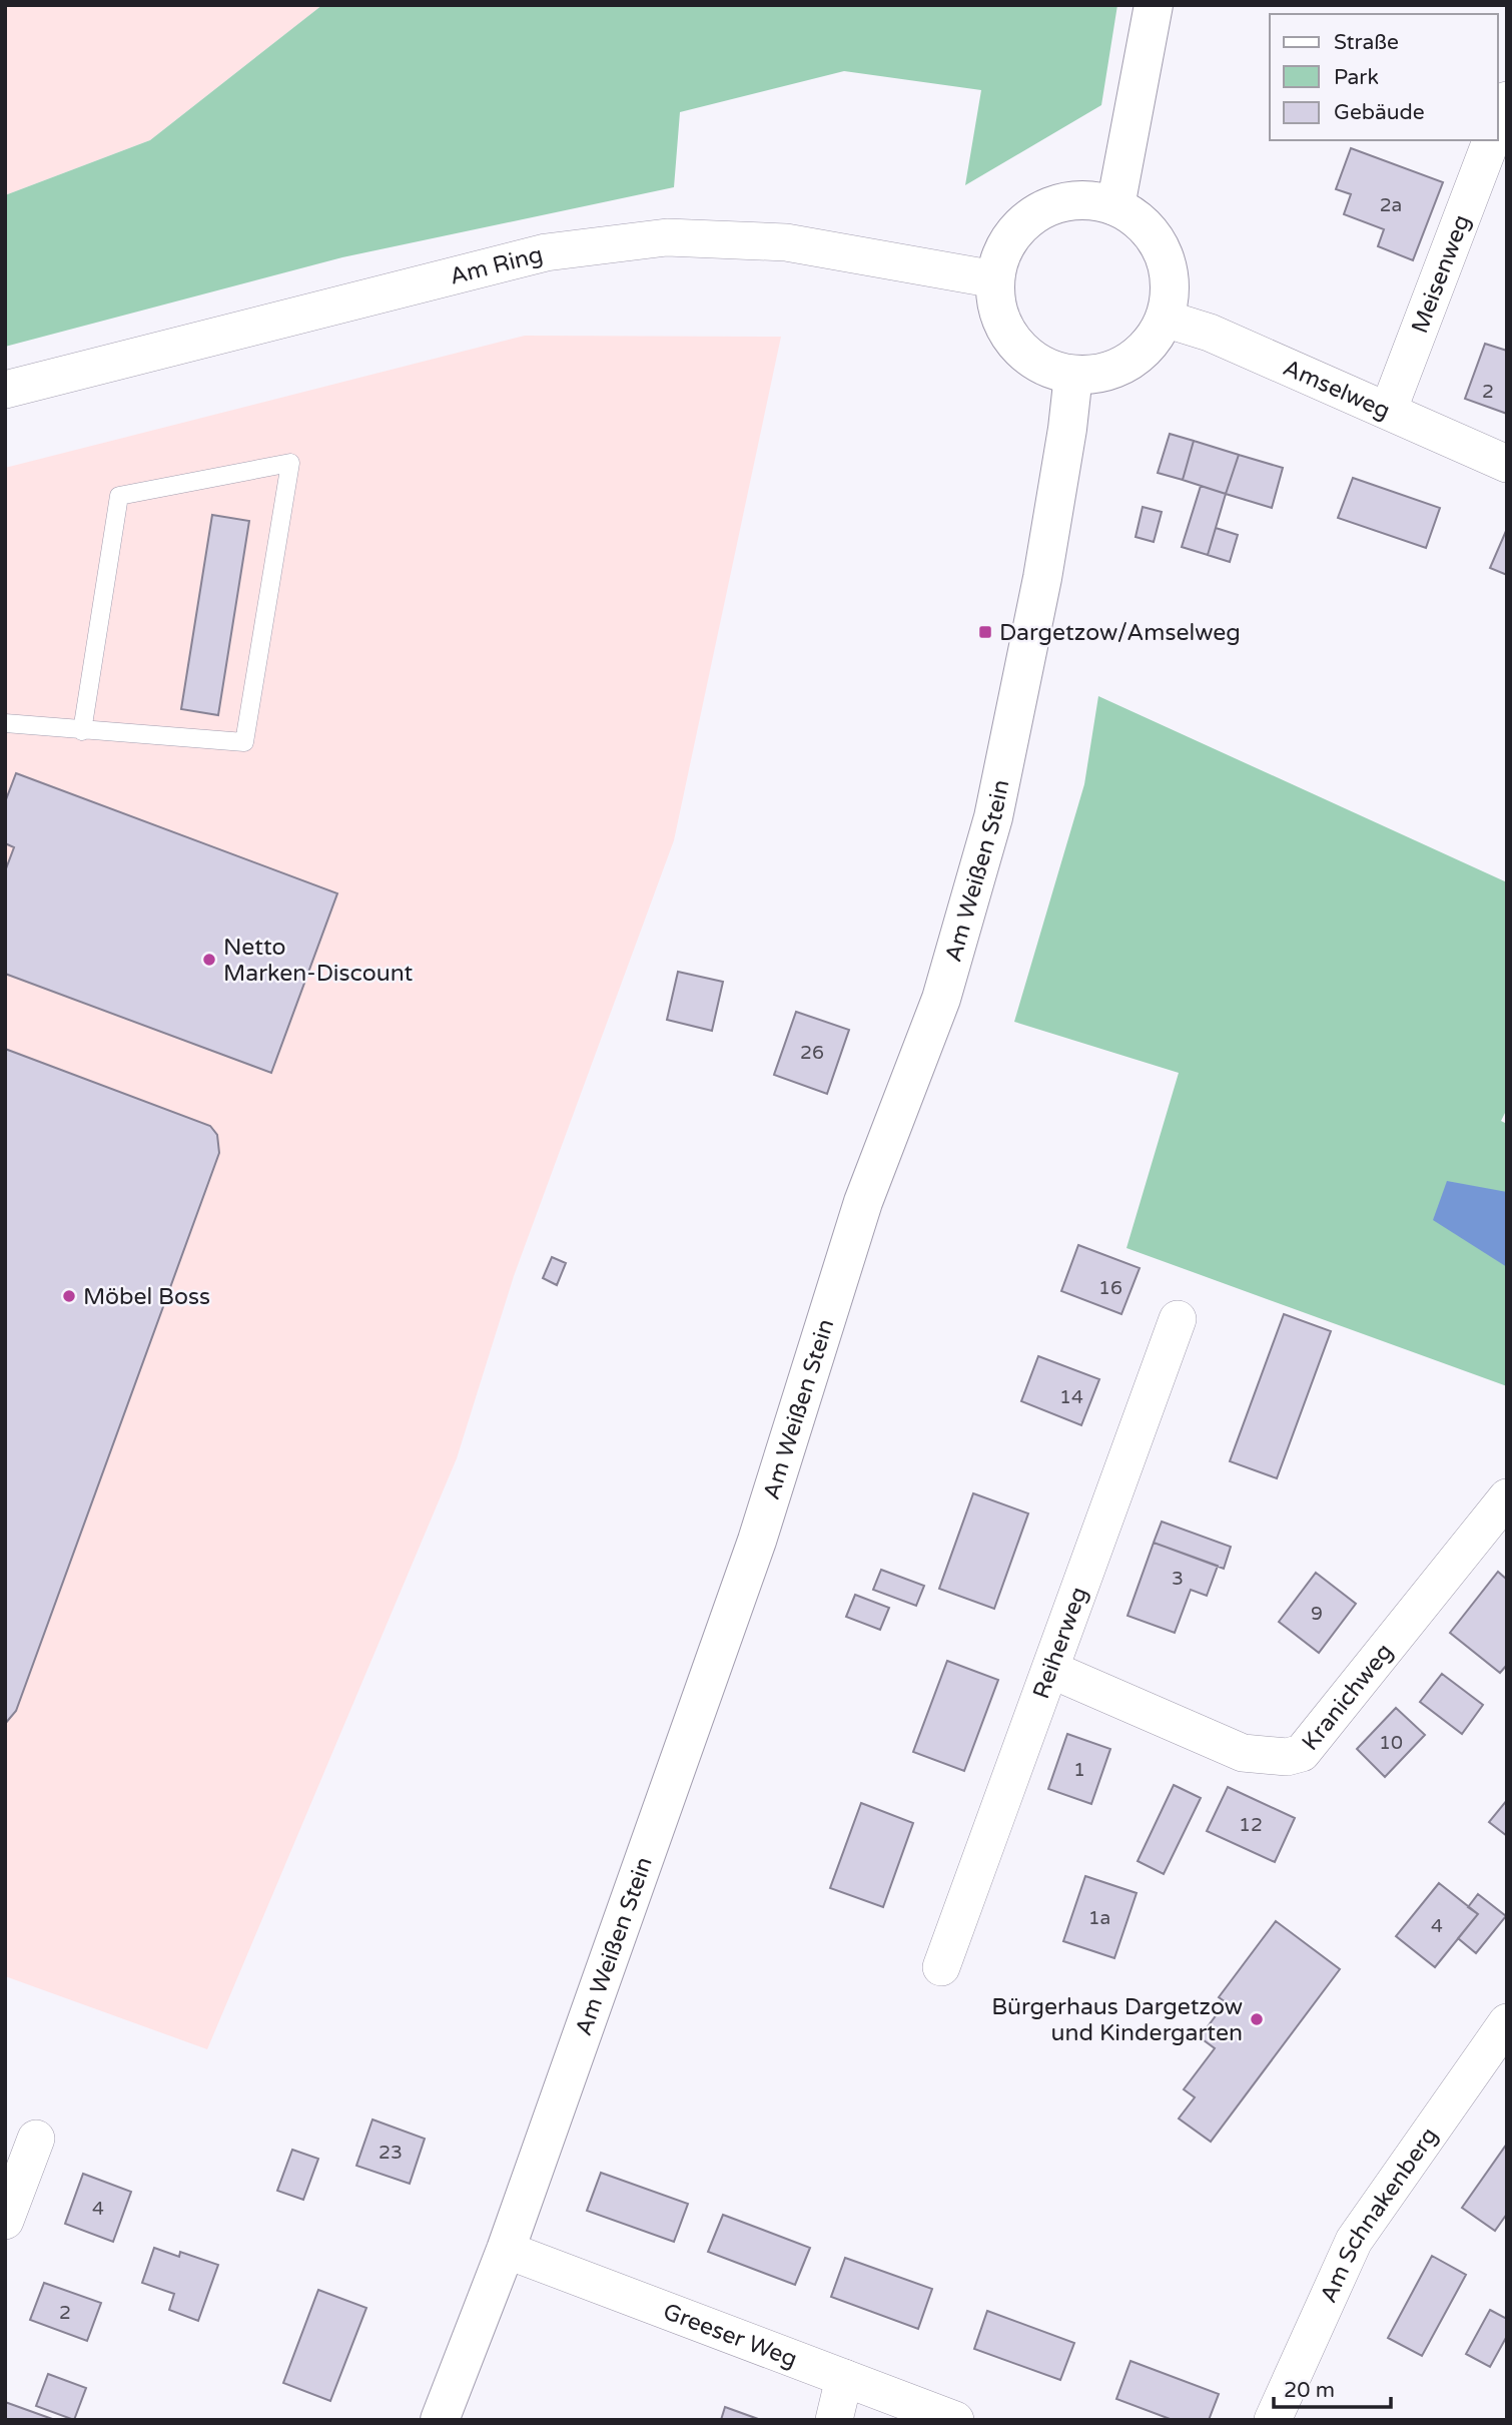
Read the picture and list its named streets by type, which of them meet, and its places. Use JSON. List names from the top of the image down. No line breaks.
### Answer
{"streets":{"street":["Am Ring","Meisenweg","Amselweg","Am Weißen Stein","Reiherweg","Kranichweg","Am Schnakenberg","Greeser Weg"]},"crossings":[["Am Ring","Amselweg"],["Am Ring","Am Weißen Stein"],["Meisenweg","Amselweg"],["Amselweg","Am Weißen Stein"],["Am Weißen Stein","Greeser Weg"],["Reiherweg","Kranichweg"]],"places":{"transit":["Dargetzow/Amselweg"],"other":["Netto Marken-Discount","Möbel Boss","Bürgerhaus Dargetzow und Kindergarten"]},"house_numbers":["2a","2","26","16","14","3","9","10","1","12","1a","4","23","4","2"],"legend":["Straße","Park","Gebäude"],"scale_bar":"20 m"}
